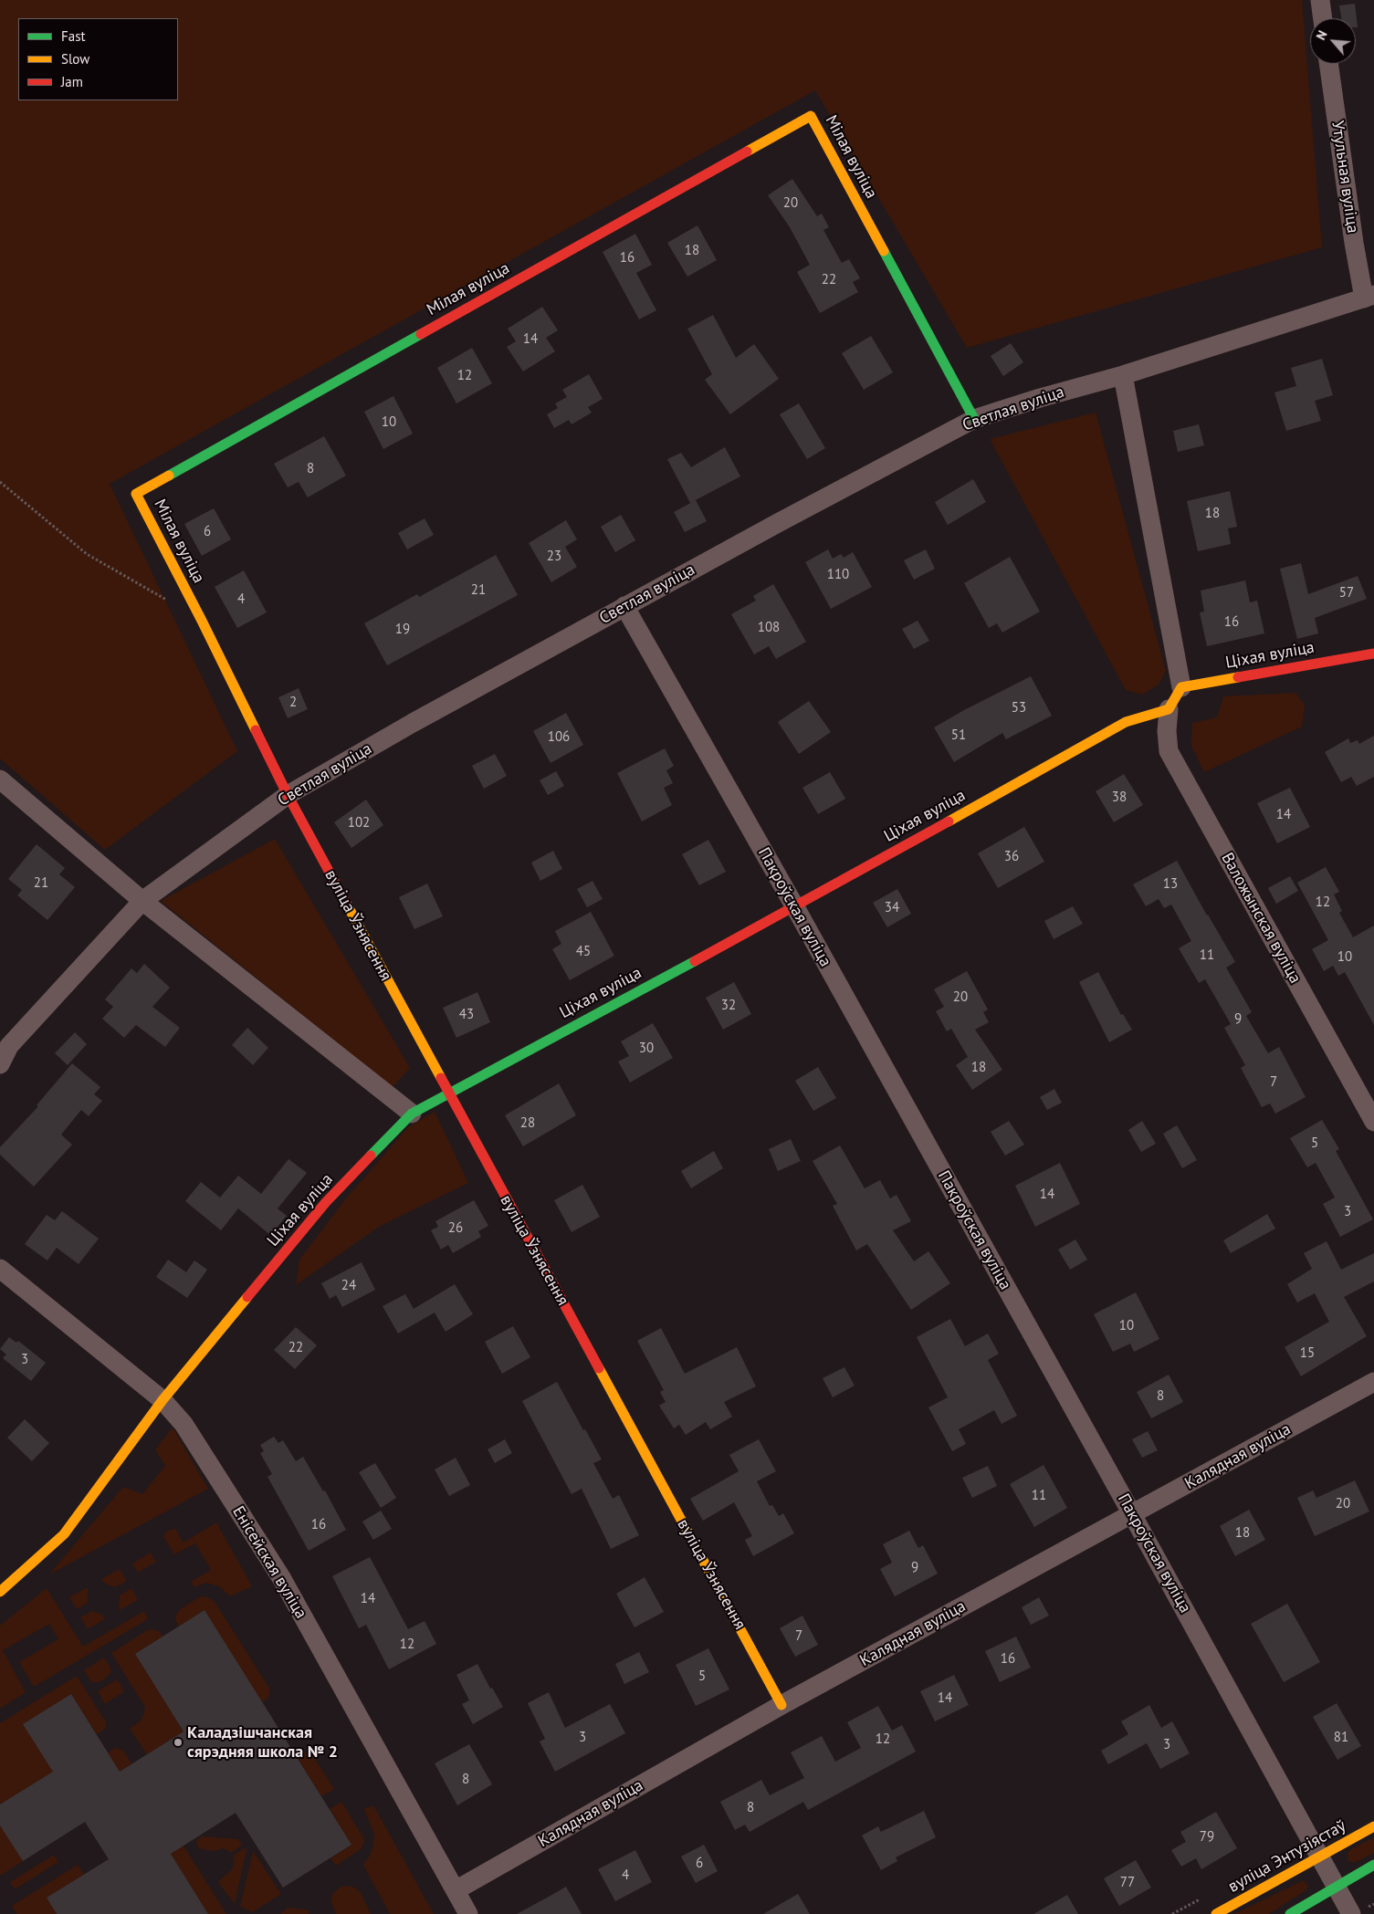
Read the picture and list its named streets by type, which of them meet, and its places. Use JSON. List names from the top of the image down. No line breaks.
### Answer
{"streets":{"street":["Мілая вуліца","Утульная вуліца","Светлая вуліца","Ціхая вуліца","Пакроўская вуліца","Валожынская вуліца","вуліца Ўзнясення","Калядная вуліца","Енісейская вуліца","вуліца Энтузіястаў"]},"crossings":[["Мілая вуліца","Светлая вуліца"],["Мілая вуліца","вуліца Ўзнясення"],["Утульная вуліца","Светлая вуліца"],["Светлая вуліца","Пакроўская вуліца"],["Светлая вуліца","вуліца Ўзнясення"],["Ціхая вуліца","Пакроўская вуліца"],["Ціхая вуліца","Валожынская вуліца"],["Ціхая вуліца","вуліца Ўзнясення"],["Ціхая вуліца","Енісейская вуліца"],["Пакроўская вуліца","Калядная вуліца"],["Пакроўская вуліца","вуліца Энтузіястаў"],["вуліца Ўзнясення","Калядная вуліца"],["Калядная вуліца","Енісейская вуліца"]],"places":["Каладзішчанская сярэдняя школа № 2"],"house_numbers":["20","18","16","22","14","12","10","8","18","6","23","110","21","57","4","16","108","19","2","53","51","106","38","14","102","36","21","13","12","34","45","11","10","20","32","43","9","30","18","7","28","5","14","3","26","24","10","22","15","3","8","11","20","16","18","9","14","7","12","16","5","14","3","81","12","3","8","8","79","6","4","77"],"legend":["Fast","Slow","Jam"],"north":"top left"}
